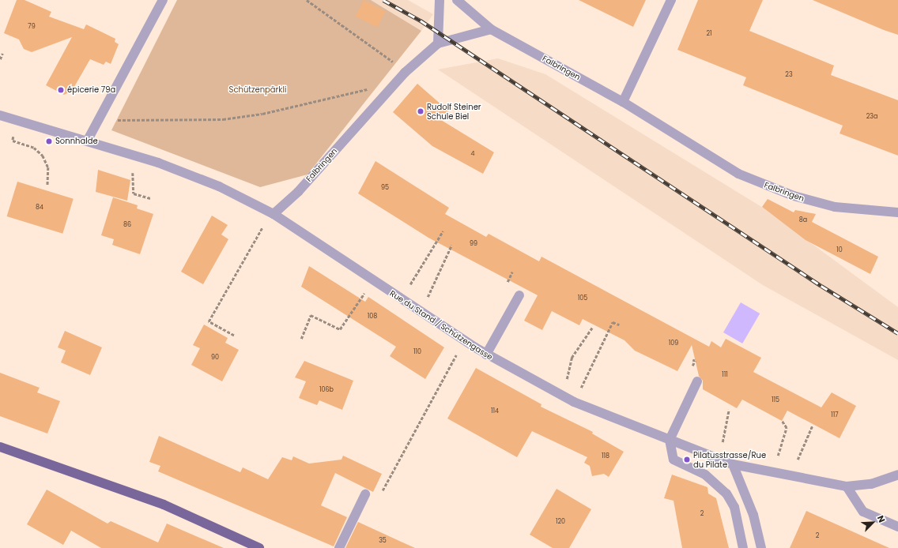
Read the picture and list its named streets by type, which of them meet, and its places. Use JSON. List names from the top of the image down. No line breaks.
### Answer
{"streets":{"street":["Falbringen","Rue du Stand / Schützengasse"]},"crossings":[["Falbringen","Rue du Stand / Schützengasse"]],"parks":["Schützenpärkli"],"places":["épicerie 79a","Rudolf Steiner Schule Biel","Sonnhalde","Pilatusstrasse/Rue du Pilate"],"house_numbers":["79","21","23","23a","4","95","84","8a","86","99","10","105","108","109","110","90","111","106b","115","114","117","118","2","120","2","35"],"north":"top right"}
